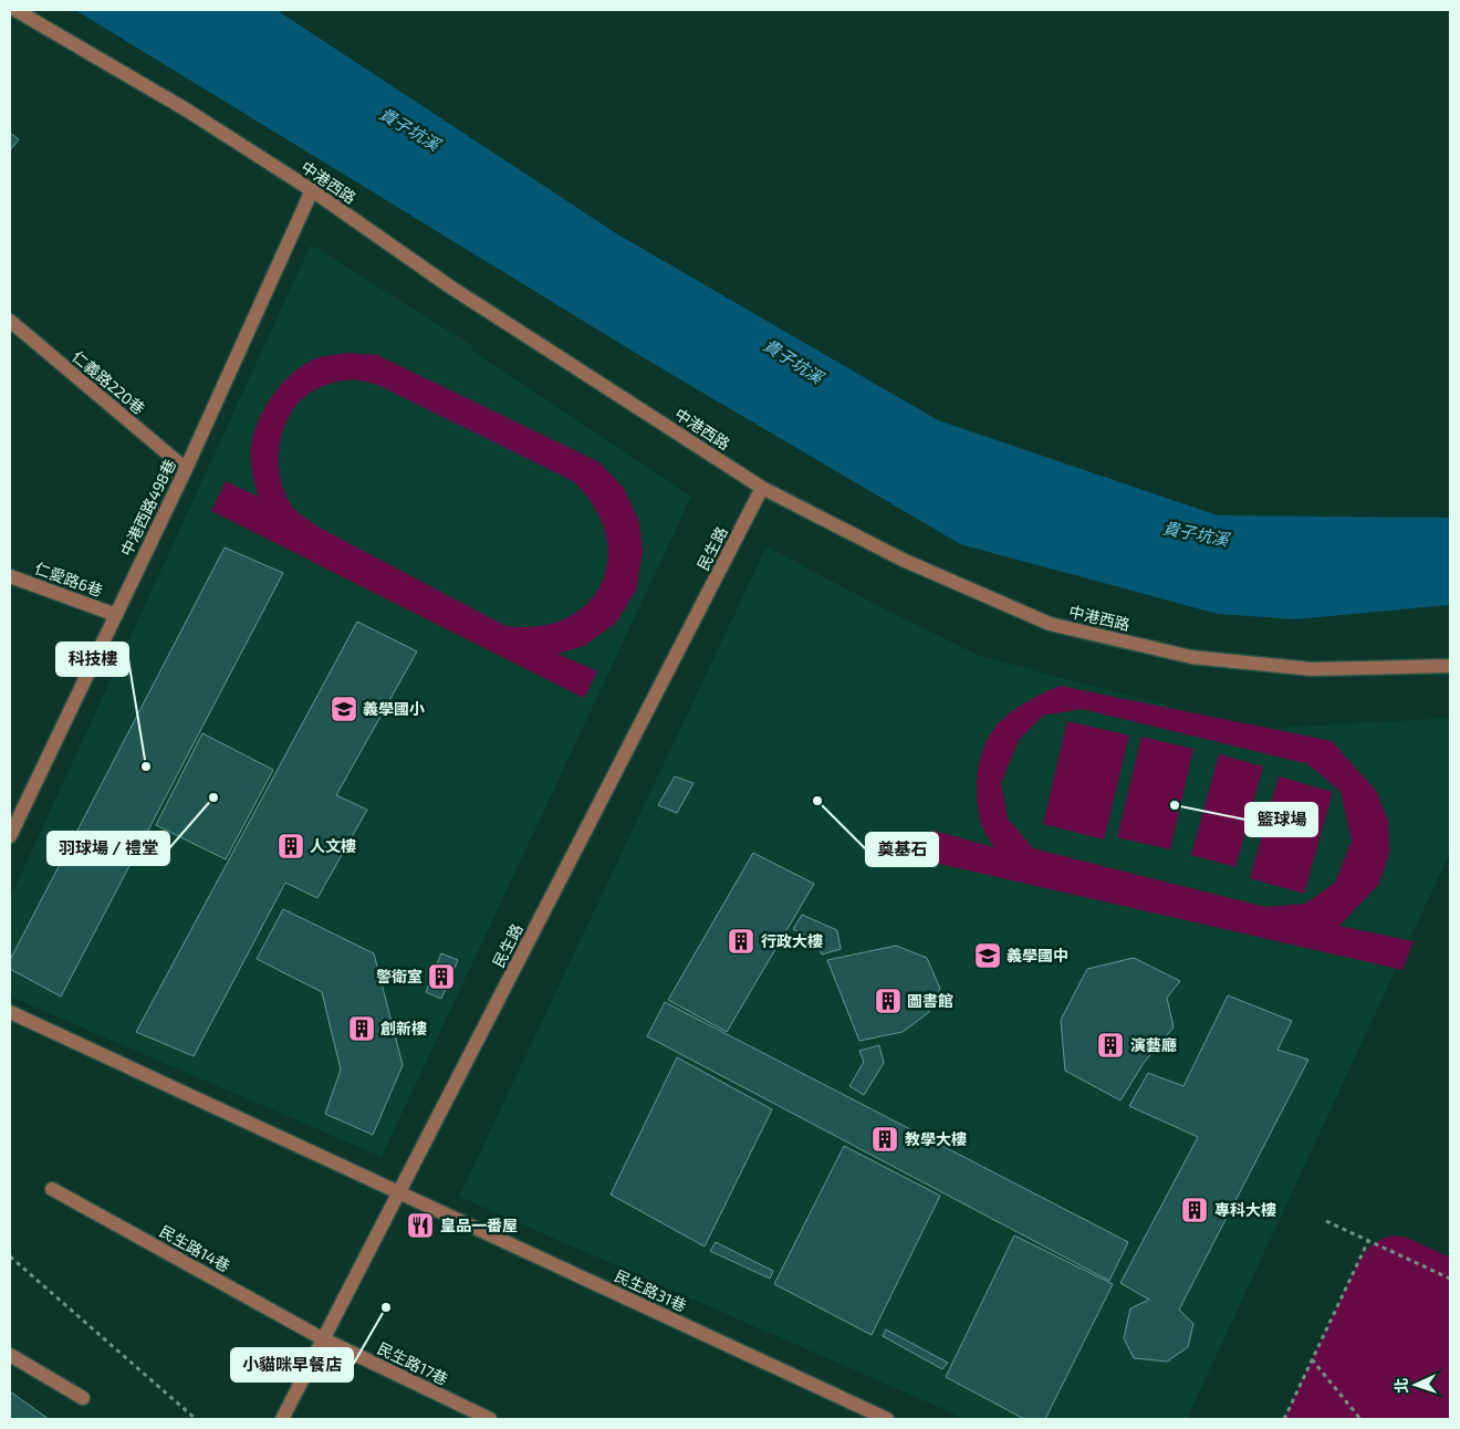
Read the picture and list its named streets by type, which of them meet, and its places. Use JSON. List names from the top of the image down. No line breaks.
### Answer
{"streets":{"street":["中港西路","仁義路220巷","中港西路498巷","民生路","仁愛路6巷","民生路14巷","民生路31巷","民生路17巷"]},"crossings":[["中港西路","中港西路498巷"],["中港西路","民生路"],["仁義路220巷","中港西路498巷"],["中港西路498巷","仁愛路6巷"],["民生路","民生路14巷"],["民生路","民生路31巷"],["民生路","民生路17巷"],["民生路14巷","民生路17巷"]],"water":["貴子坑溪"],"places":{"school or university":["義學國小","義學國中"],"other":["科技樓","羽球場 / 禮堂","奠基石","籃球場","小貓咪早餐店"],"building":["人文樓","行政大樓","警衛室","圖書館","創新樓","演藝廳","教學大樓","專科大樓"],"restaurant":["皇品一番屋"]},"north":"left"}
